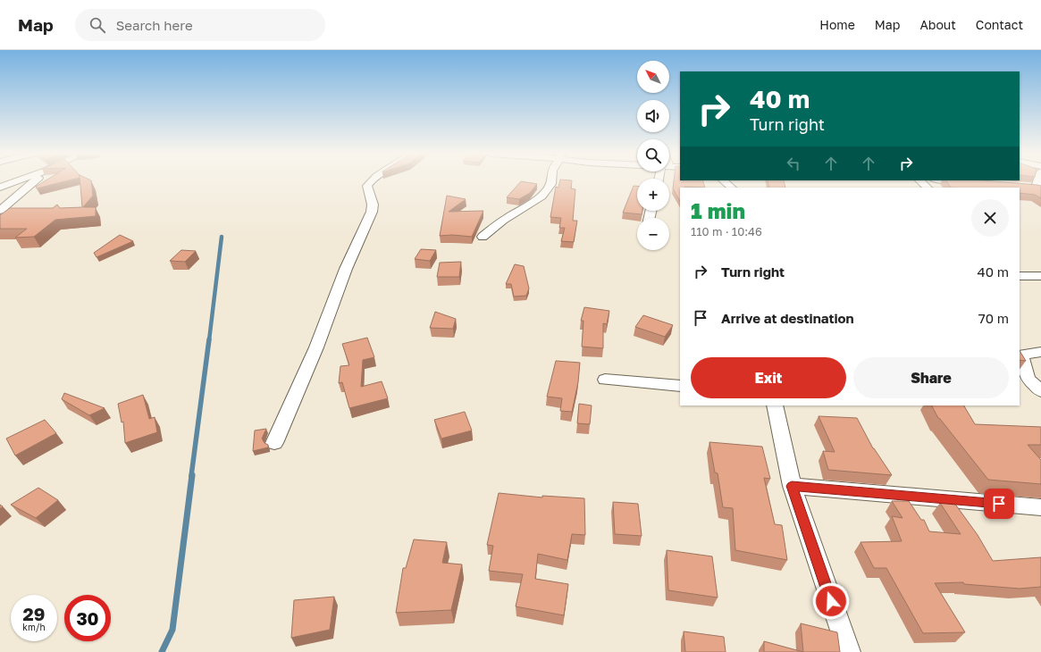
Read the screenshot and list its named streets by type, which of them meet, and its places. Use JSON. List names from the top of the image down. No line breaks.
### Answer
{"north":"top left","page":{"header":"Map","search":"Search here","nav":["Home","Map","About","Contact"],"map_buttons":["+","−"],"turn":["40 m","Turn right"],"heading":["1 min","110 m · 10:46"],"list":[{"name":"Turn right","value":"40 m"},{"name":"Arrive at destination","value":"70 m"}],"buttons":["Exit","Share"],"speed":"29 km/h","limit":"30"}}
